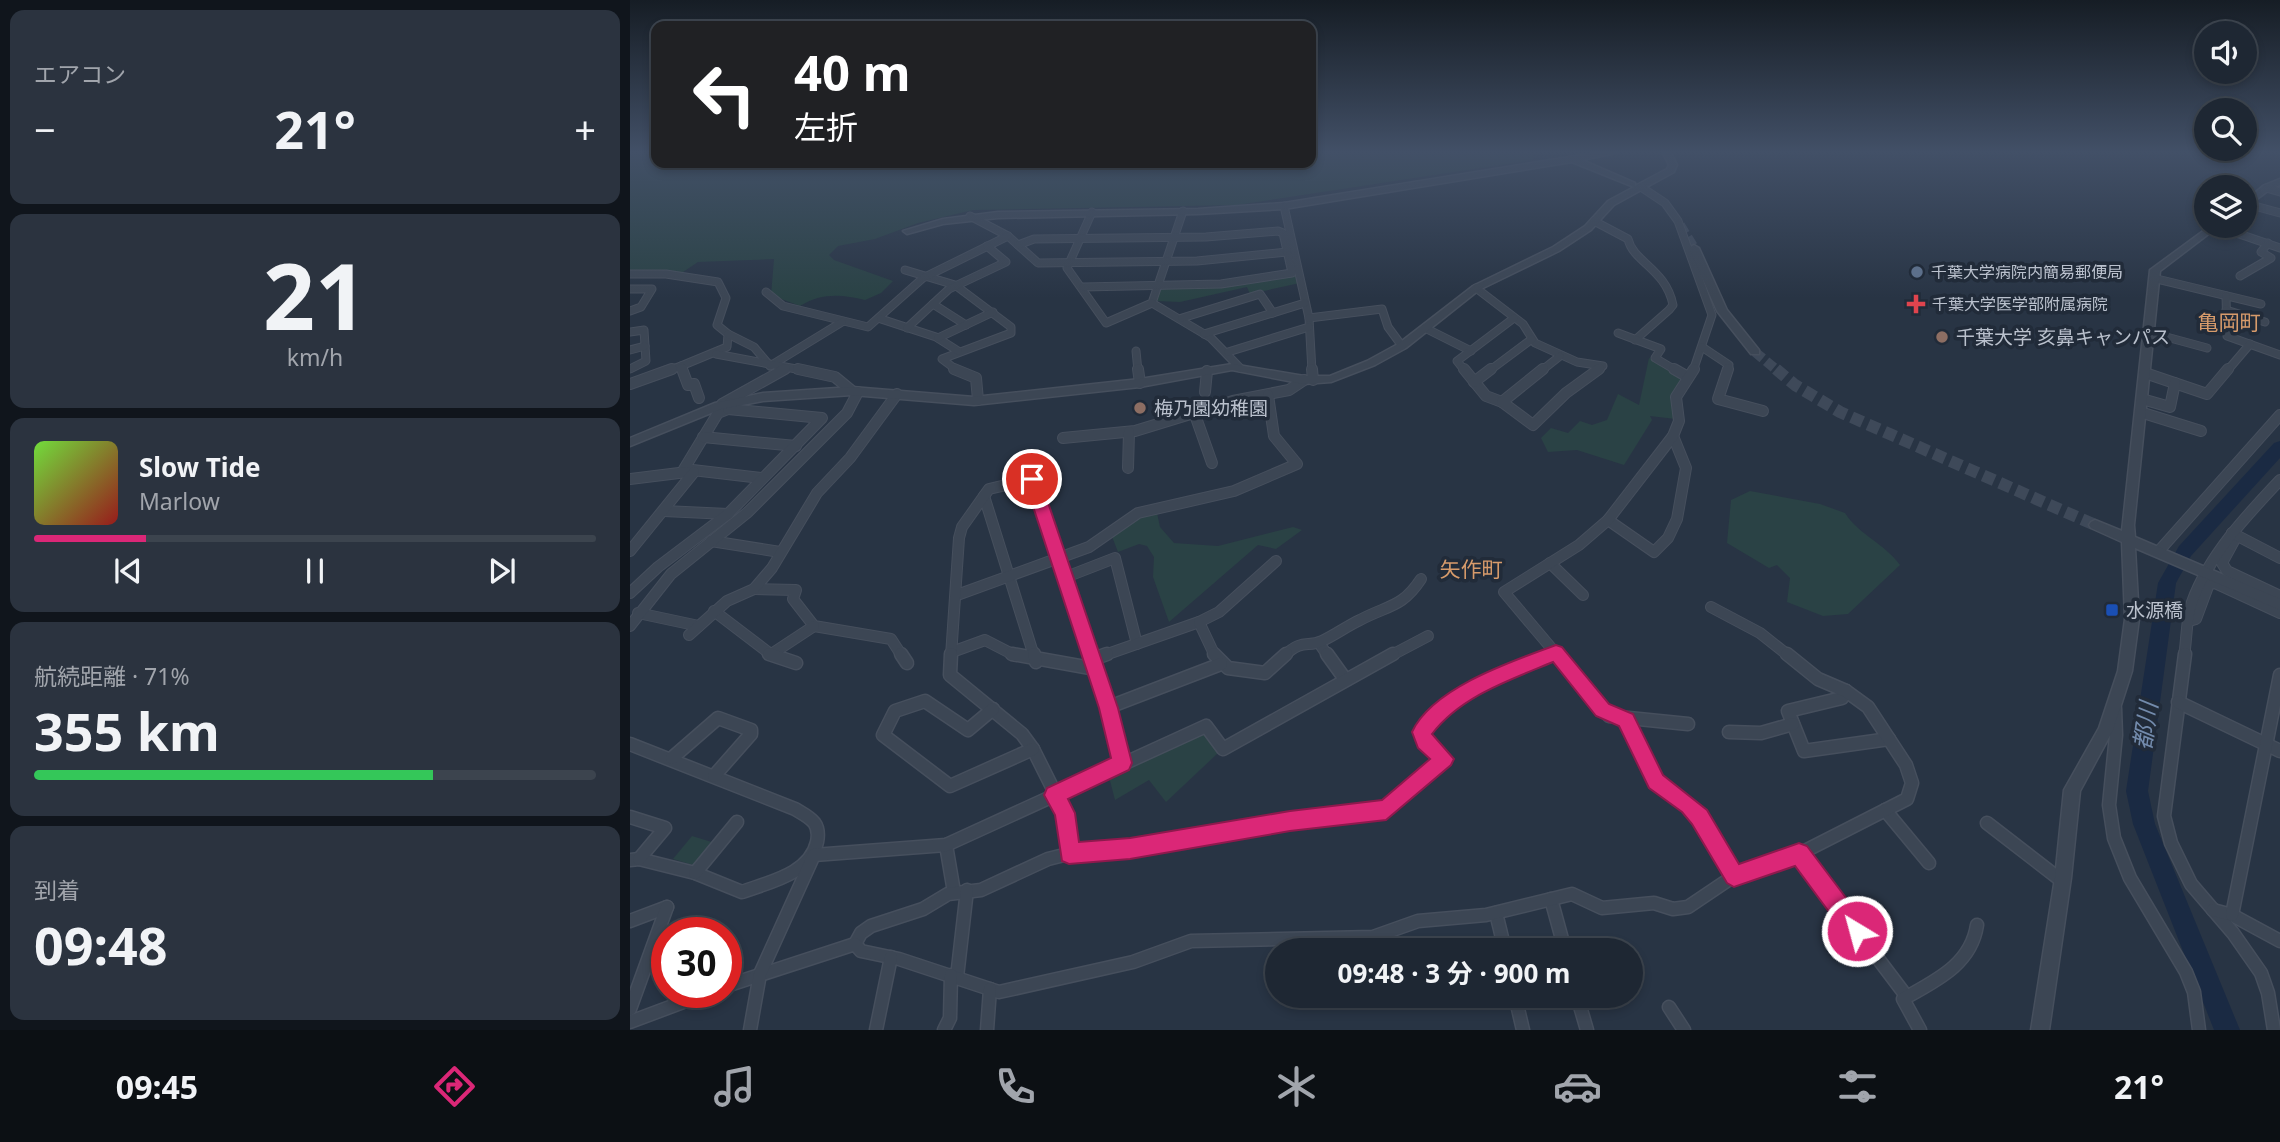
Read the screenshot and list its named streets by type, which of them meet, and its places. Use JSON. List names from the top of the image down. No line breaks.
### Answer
{"districts":["亀岡町","矢作町"],"water":["都川"],"places":{"other":["千葉大学病院内簡易郵便局","千葉大学 亥鼻キャンパス","梅乃園幼稚園"],"health":["千葉大学医学部附属病院"],"transit":["水源橋"]},"page":{"tile":["エアコン",["21","km/h"],["航続距離 · 71%","355 km"],["到着","09:48"]],"turn":["40 m","左折"],"heat":["−","21°","+"],"song":["Slow Tide","Marlow"],"limit":"30","trip":"09:48 · 3 分 · 900 m","tabs":["09:45","21°"]}}
